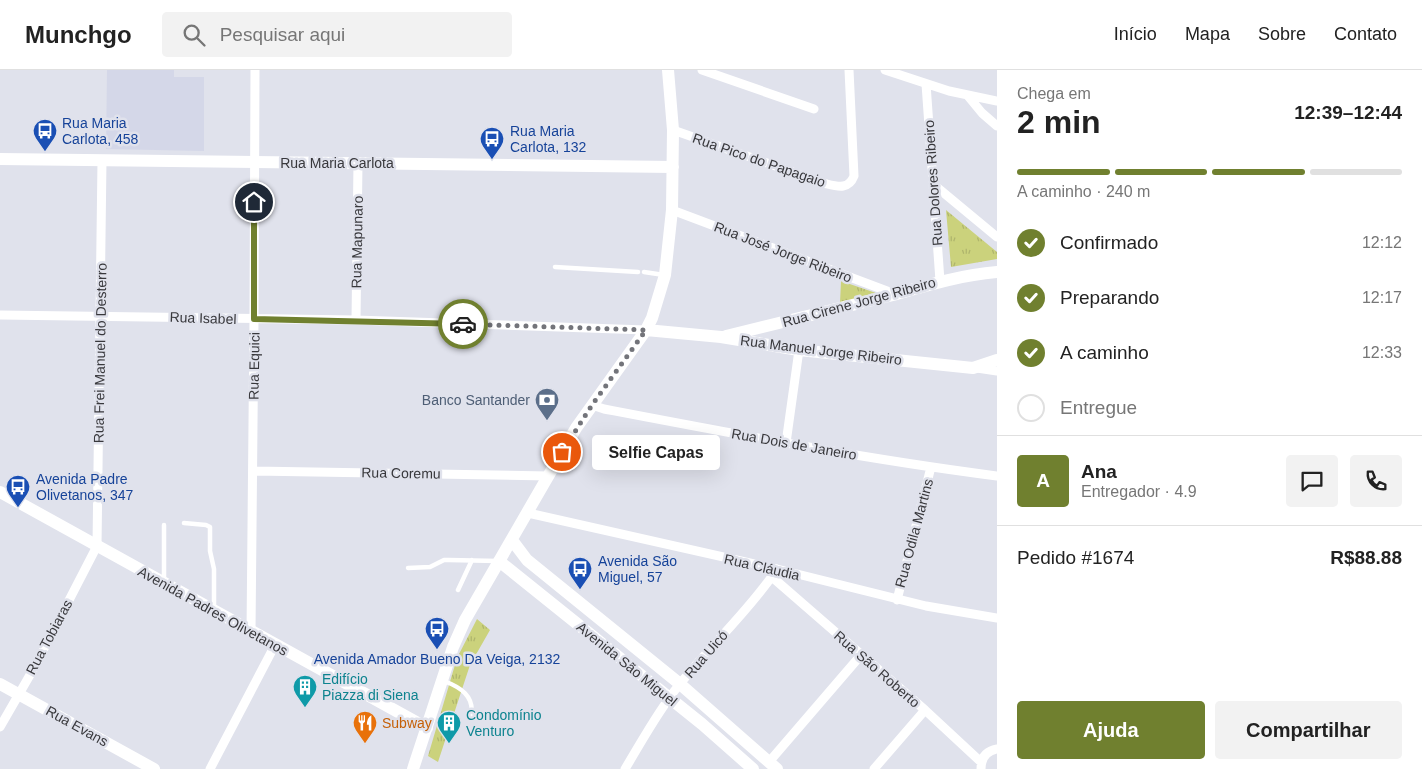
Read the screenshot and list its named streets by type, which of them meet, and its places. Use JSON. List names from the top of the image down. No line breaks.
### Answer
{"streets":{"street":["Rua Pico do Papagaio","Rua Maria Carlota","Rua Dolores Ribeiro","Rua Mapunaro","Rua José Jorge Ribeiro","Rua Cirene Jorge Ribeiro","Rua Isabel","Rua Manuel Jorge Ribeiro","Rua Frei Manuel do Desterro","Rua Equici","Rua Dois de Janeiro","Rua Coremu","Rua Odila Martins","Rua Cláudia","Avenida Padres Olivetanos","Rua Tobiaras","Rua Uicó","Avenida São Miguel","Rua São Roberto","Rua Evans"]},"crossings":[["Rua Maria Carlota","Rua Mapunaro"],["Rua Maria Carlota","Rua Frei Manuel do Desterro"],["Rua Maria Carlota","Rua Equici"],["Rua Dolores Ribeiro","Rua Cirene Jorge Ribeiro"],["Rua Mapunaro","Rua Isabel"],["Rua José Jorge Ribeiro","Rua Cirene Jorge Ribeiro"],["Rua Cirene Jorge Ribeiro","Rua Manuel Jorge Ribeiro"],["Rua Isabel","Rua Manuel Jorge Ribeiro"],["Rua Isabel","Rua Frei Manuel do Desterro"],["Rua Isabel","Rua Equici"],["Rua Frei Manuel do Desterro","Avenida Padres Olivetanos"],["Rua Frei Manuel do Desterro","Rua Tobiaras"],["Rua Equici","Rua Coremu"],["Rua Equici","Avenida Padres Olivetanos"],["Rua Dois de Janeiro","Rua Odila Martins"],["Rua Odila Martins","Rua Cláudia"],["Rua Cláudia","Rua Uicó"],["Rua Cláudia","Rua São Roberto"],["Avenida Padres Olivetanos","Rua Tobiaras"],["Rua Tobiaras","Rua Evans"],["Rua Uicó","Avenida São Miguel"],["Rua Uicó","Rua São Roberto"]],"places":{"bus stop":["Rua Maria Carlota, 458","Rua Maria Carlota, 132","Avenida Padre Olivetanos, 347","Avenida São Miguel, 57","Avenida Amador Bueno Da Veiga, 2132"],"bank":["Banco Santander"],"other":["Selfie Capas"],"building":["Edifício Piazza di Siena","Condomínio Venturo"],"restaurant":["Subway"]},"page":{"header":"Munchgo","search":"Pesquisar aqui","nav":["Início","Mapa","Sobre","Contato"],"heading":["2 min","Chega em","12:39–12:44"],"panel":["Ana","Entregador · 4.9","Pedido #1674","R$88.88"],"bar":"A caminho · 240 m","list":[["Confirmado","12:12"],["Preparando","12:17"],["A caminho","12:33"],"Entregue"],"bubble":"Selfie Capas","round":"A","buttons":["Ajuda","Compartilhar"]}}
